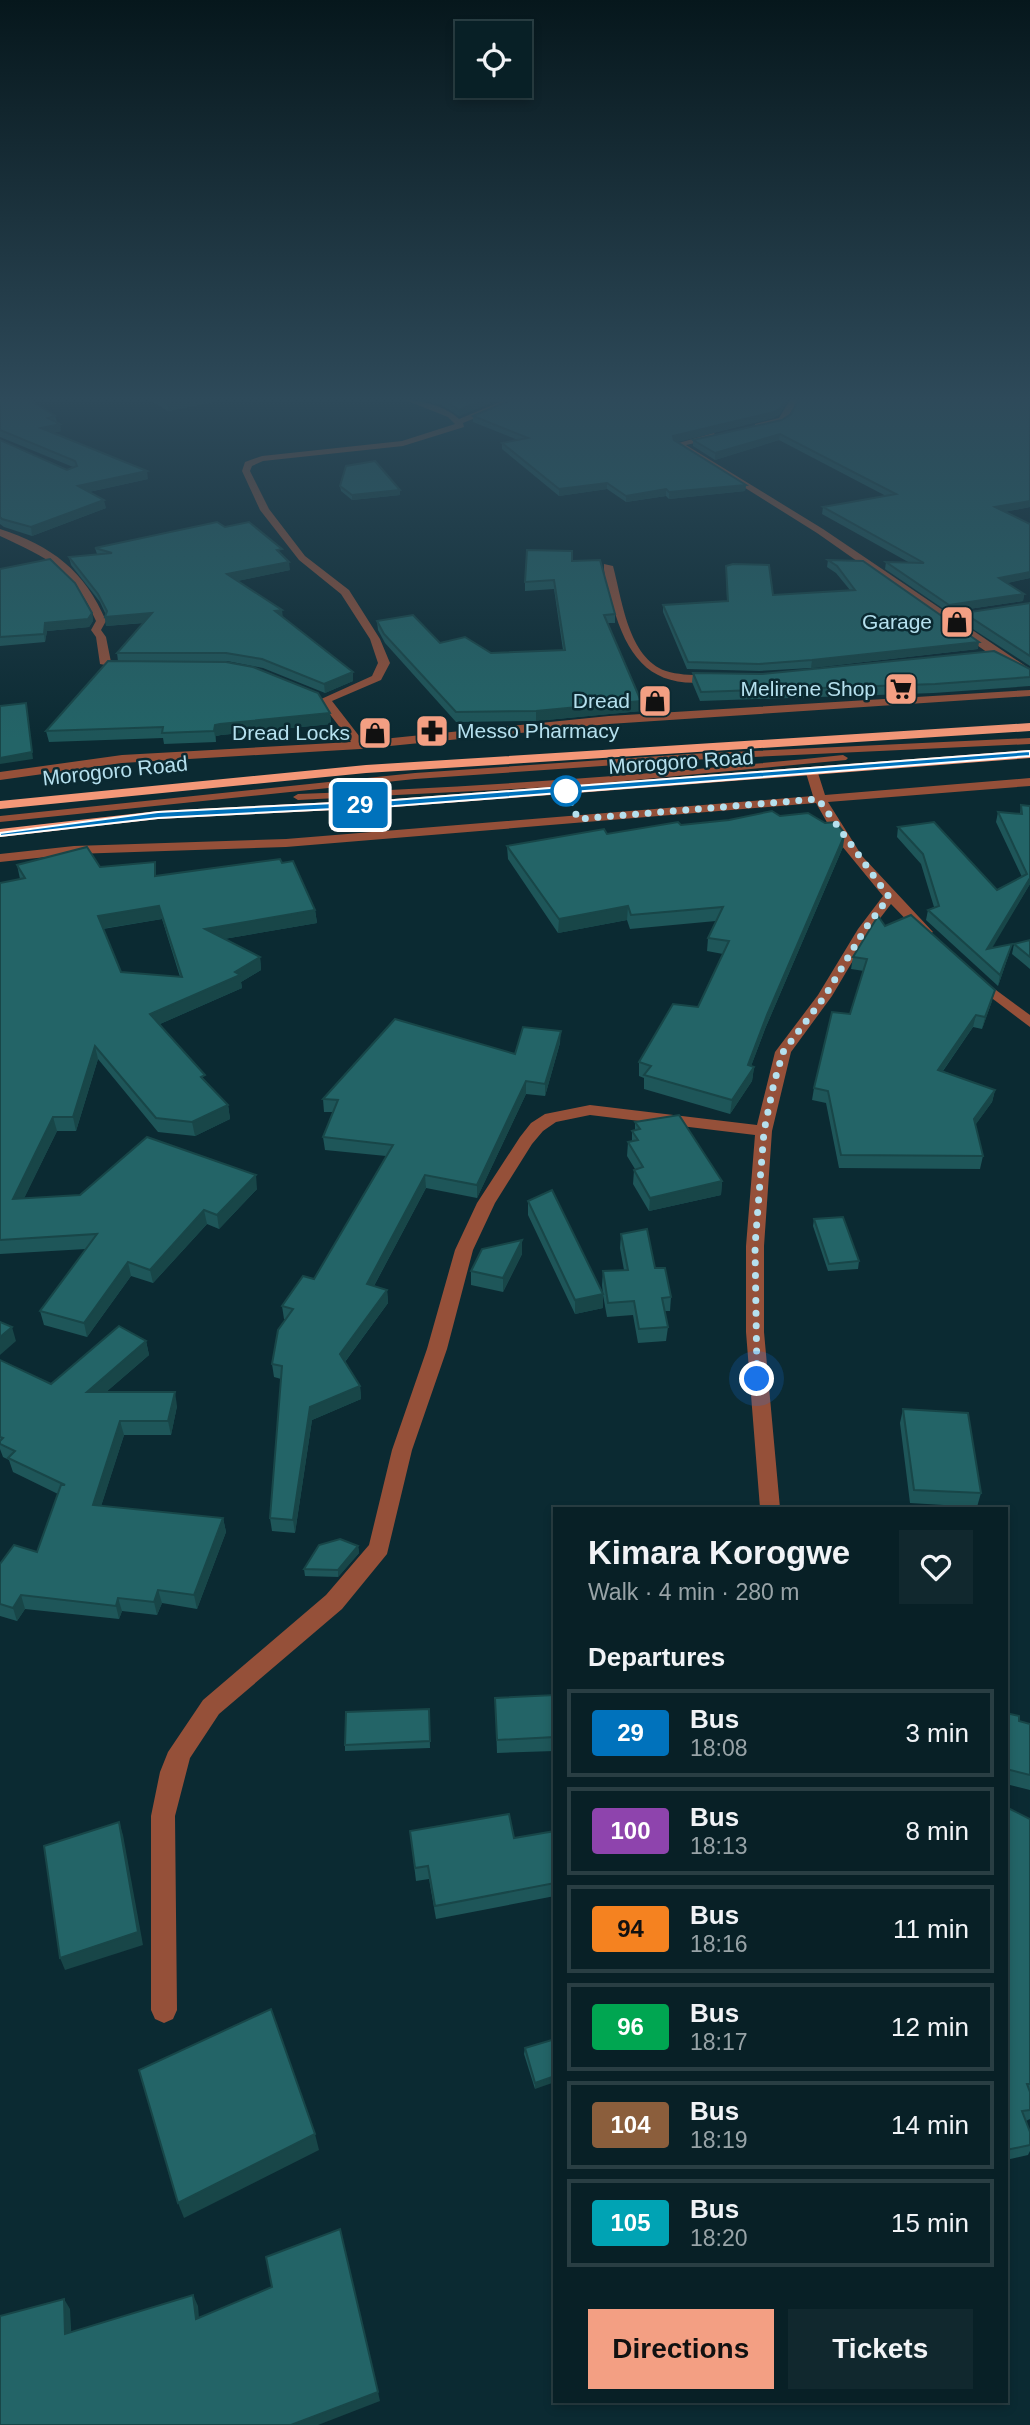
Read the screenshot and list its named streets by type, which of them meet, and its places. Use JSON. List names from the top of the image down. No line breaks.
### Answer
{"streets":{"highway":["Morogoro Road"]},"places":{"shop":["Garage","Dread","Dread Locks"],"supermarket":["Melirene Shop"],"pharmacy":["Messo Pharmacy"]},"lines":["bus line 29"],"page":{"on_map":"29","heading":[["Kimara Korogwe","Walk · 4 min · 280 m"],"Departures"],"list":[{"mark":"29","name":"Bus","note":"18:08","value":"3 min"},{"mark":"100","name":"Bus","note":"18:13","value":"8 min"},{"mark":"94","name":"Bus","note":"18:16","value":"11 min"},{"mark":"96","name":"Bus","note":"18:17","value":"12 min"},{"mark":"104","name":"Bus","note":"18:19","value":"14 min"},{"mark":"105","name":"Bus","note":"18:20","value":"15 min"}],"buttons":["Directions","Tickets"]}}
